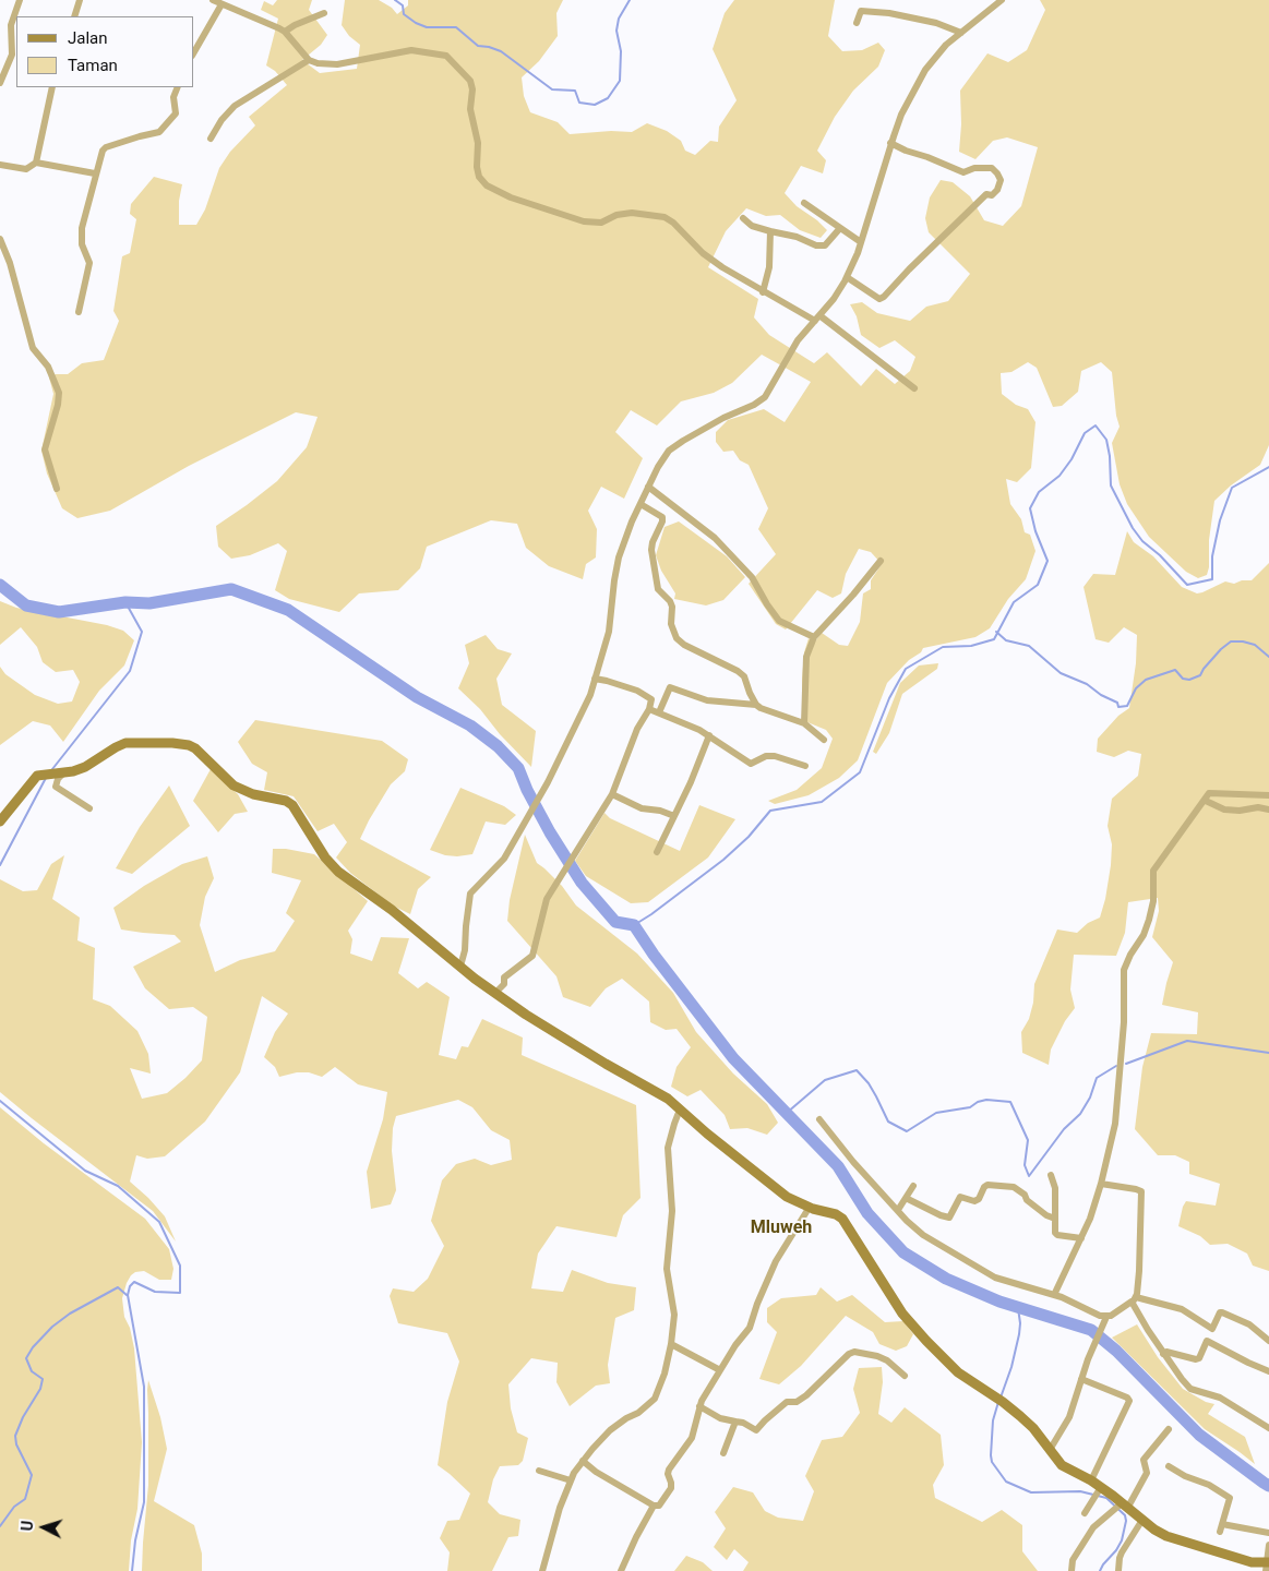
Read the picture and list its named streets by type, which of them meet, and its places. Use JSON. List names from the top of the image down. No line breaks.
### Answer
{"districts":["Mluweh"],"legend":["Jalan","Taman"],"north":"left"}
